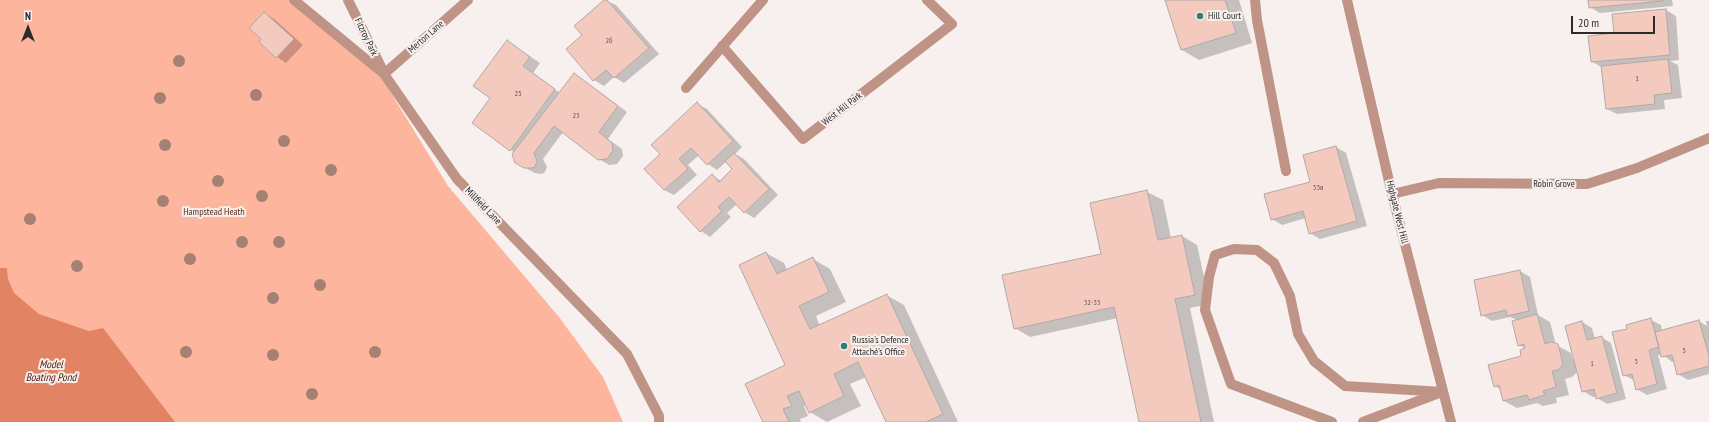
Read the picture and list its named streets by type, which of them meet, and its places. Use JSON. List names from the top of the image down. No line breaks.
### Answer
{"streets":{"street":["Fitzroy Park","Merton Lane","West Hill Park","Robin Grove","Millfield Lane","Highgate West Hill"]},"crossings":[["Fitzroy Park","Merton Lane"],["Fitzroy Park","Millfield Lane"],["Merton Lane","Millfield Lane"],["Robin Grove","Highgate West Hill"]],"water":["Model Boating Pond"],"parks":["Hampstead Heath"],"places":["Hill Court","Russia's Defence Attaché's Office"],"house_numbers":["26","1","25","23","33a","32-33","5","3","1"],"scale_bar":"20 m","north":"top"}
